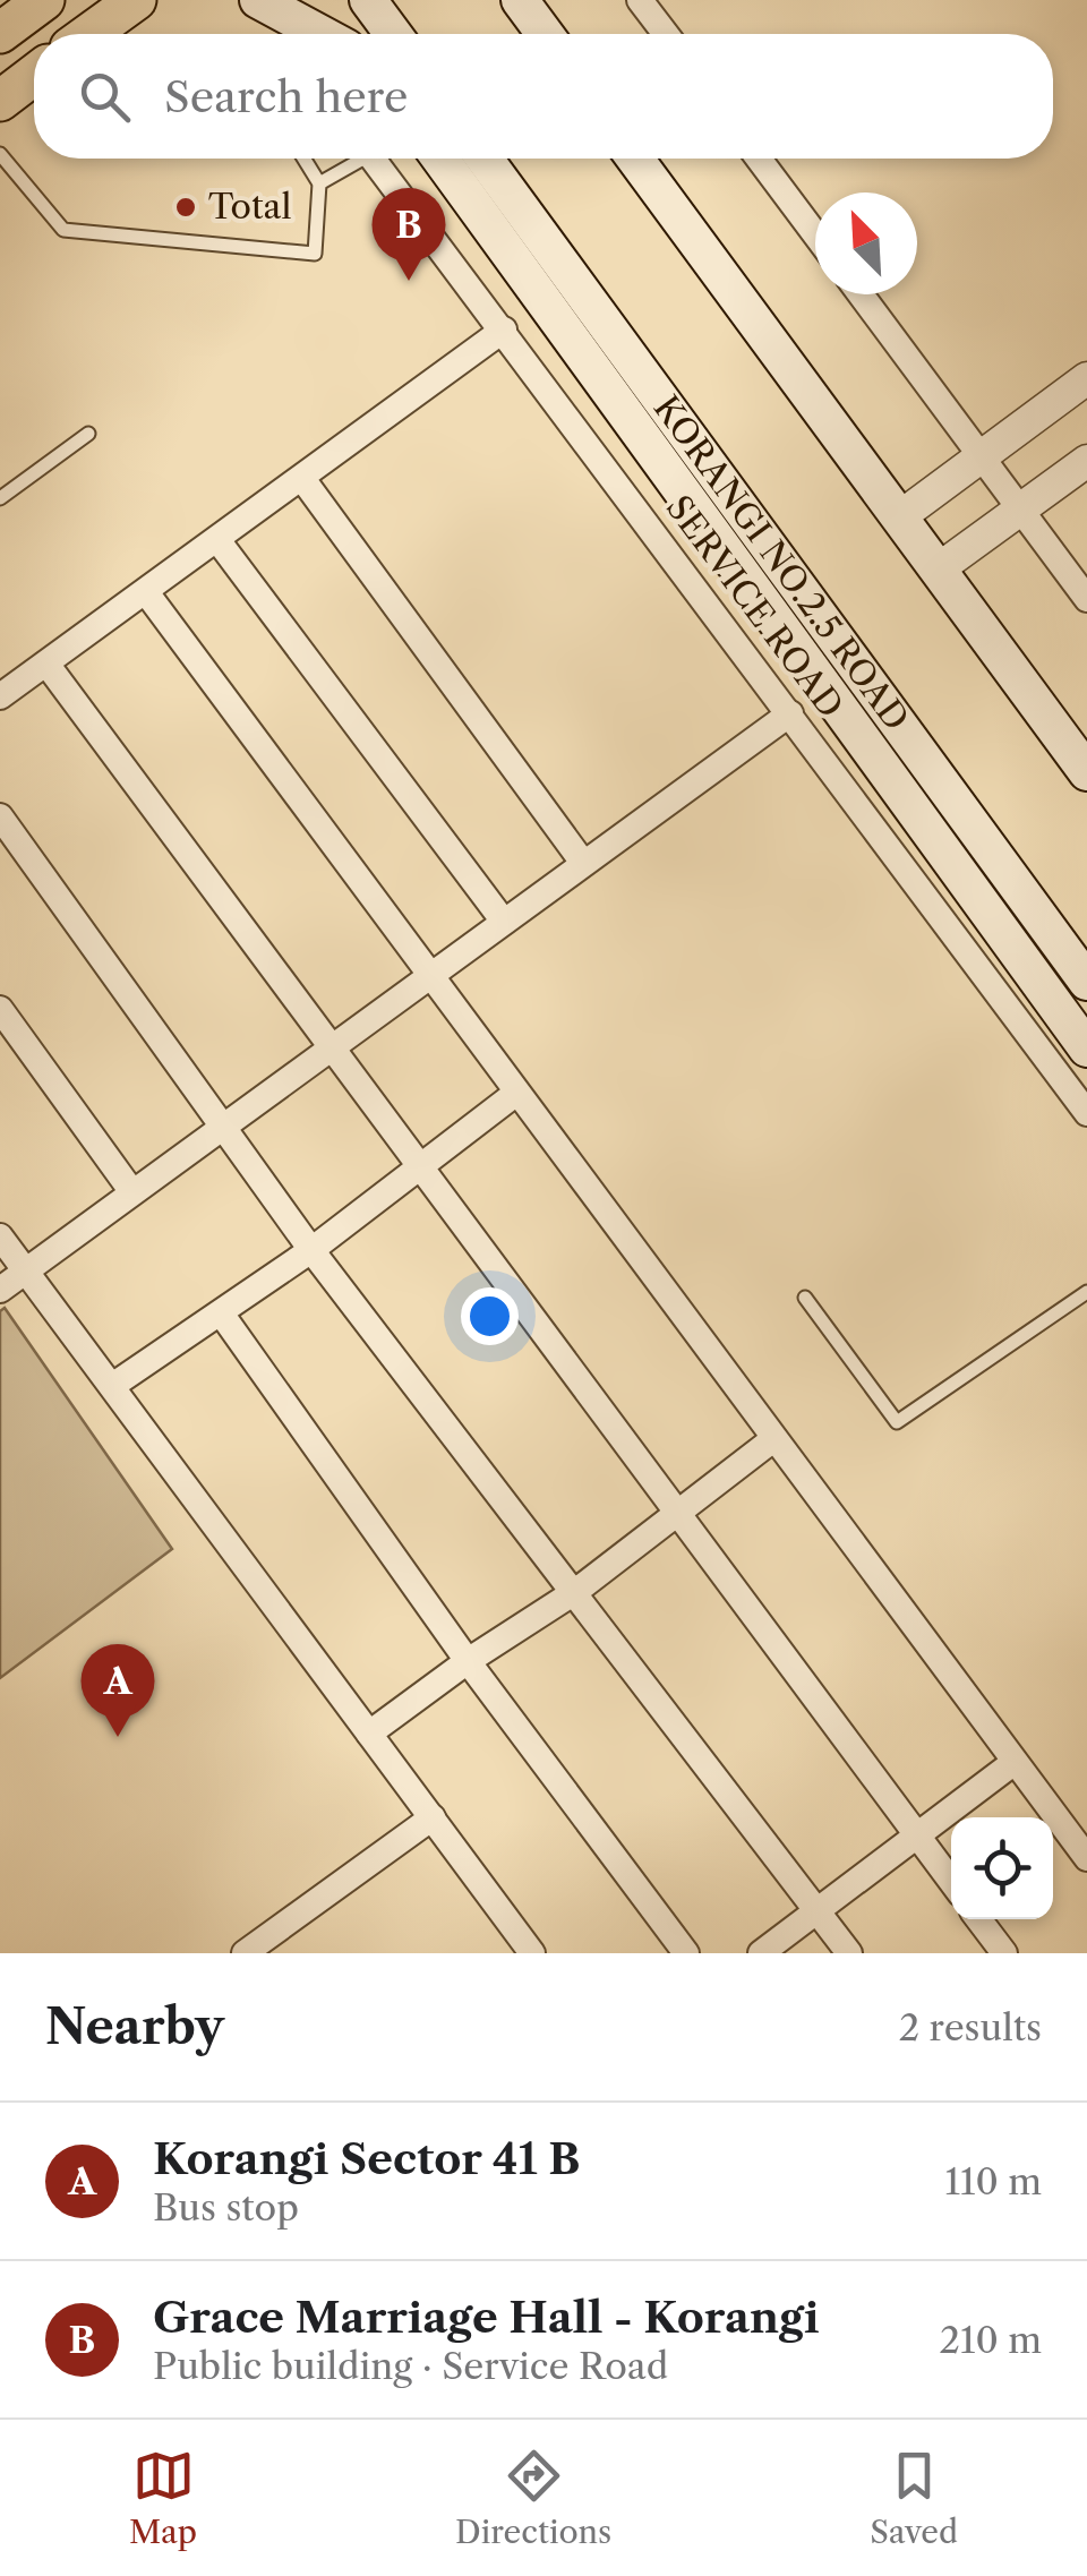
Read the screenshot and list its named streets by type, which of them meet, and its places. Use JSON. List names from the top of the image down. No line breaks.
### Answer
{"streets":{"main road":["KORANGI NO.2.5 ROAD"],"street":["SERVICE ROAD"]},"places":["Total"],"north":"top left","page":{"search":"Search here","pins":["B","A"],"heading":["Nearby","2 results"],"list":[{"mark":"A","name":"Korangi Sector 41 B","note":"Bus stop","value":"110 m"},{"mark":"B","name":"Grace Marriage Hall - Korangi","note":"Public building · Service Road","value":"210 m"}],"nav":["Map","Directions","Saved"]}}
